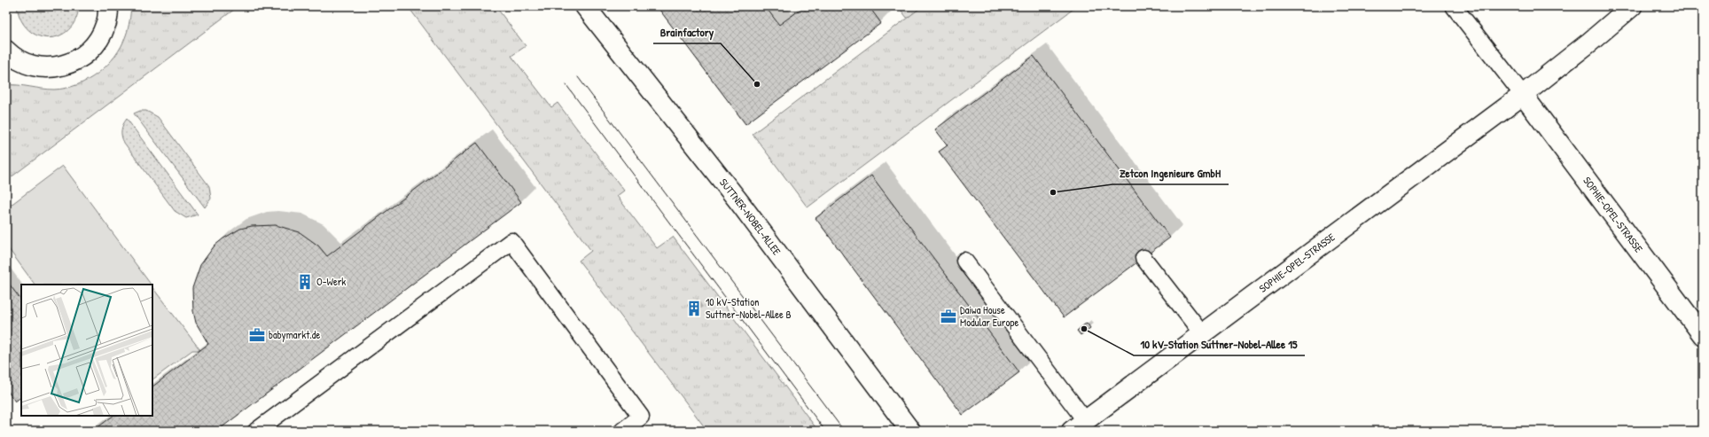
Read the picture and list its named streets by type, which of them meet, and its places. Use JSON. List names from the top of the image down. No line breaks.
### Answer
{"streets":{"street":["SOPHIE-OPEL-STRASSE","SUTTNER-NOBEL-ALLEE"]},"places":{"other":["Brainfactory","Zetcon Ingenieure GmbH","10 kV-Station Suttner-Nobel-Allee 15"],"building":["O-Werk","10 kV-Station Suttner-Nobel-Allee B"],"office":["Daiwa House Modular Europe","babymarkt.de"]}}
